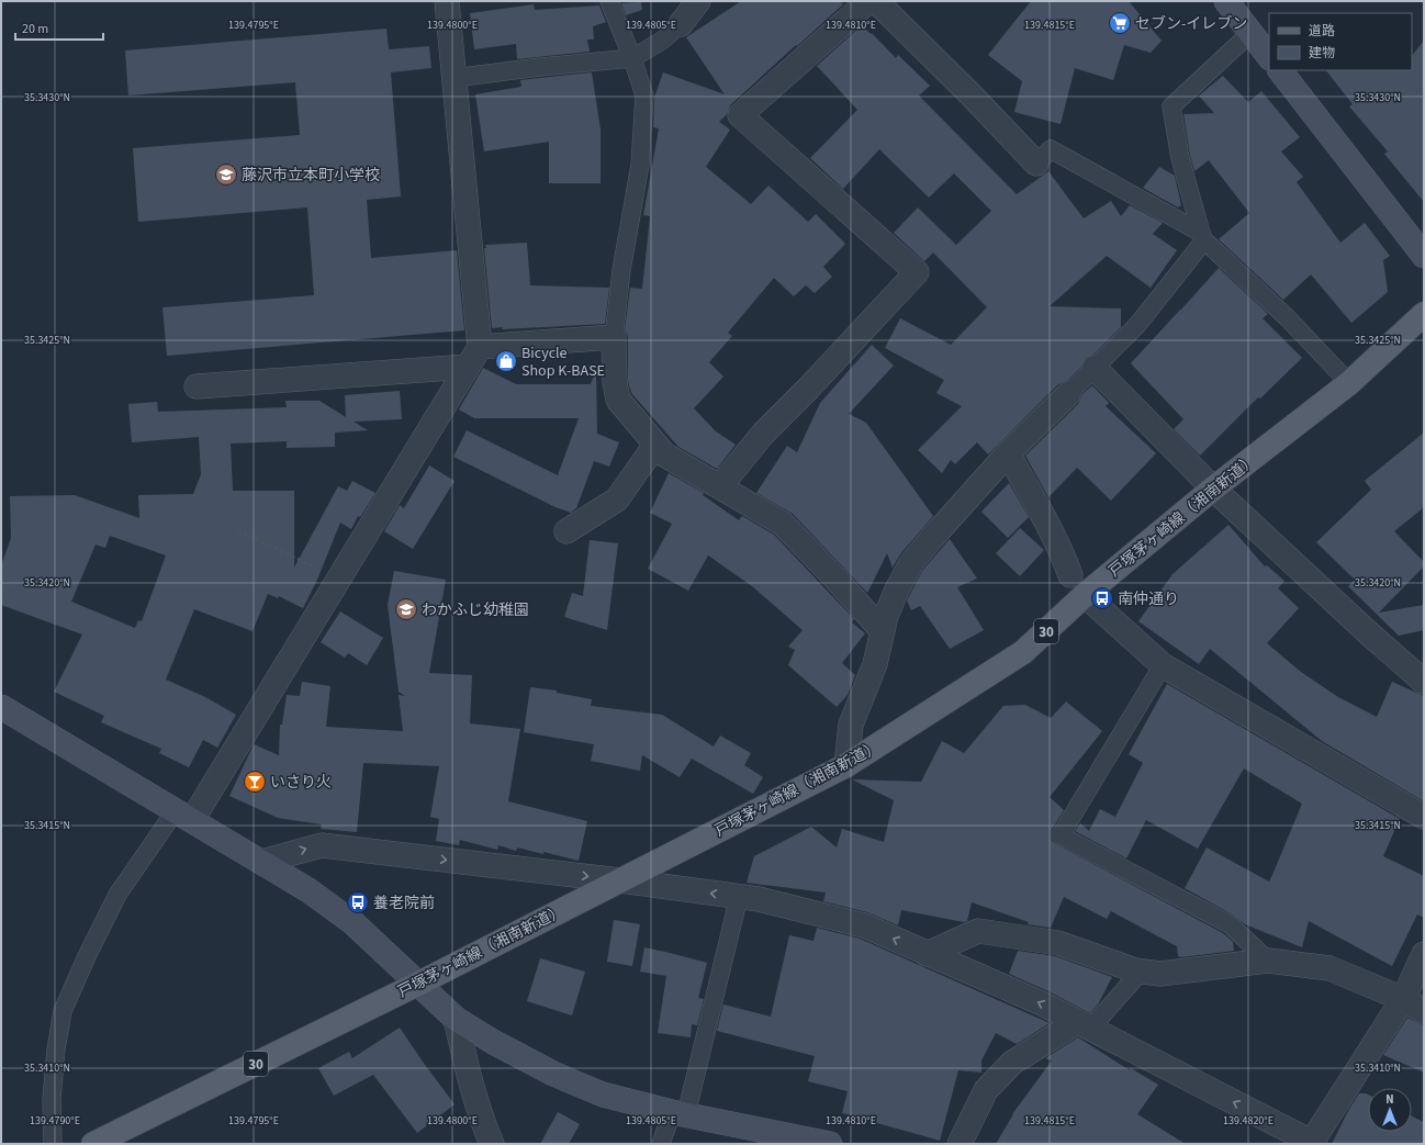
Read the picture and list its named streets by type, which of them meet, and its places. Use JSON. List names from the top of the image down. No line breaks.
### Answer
{"streets":{"main road":["戸塚茅ヶ崎線（湘南新道）","30"]},"places":{"supermarket":["セブン-イレブン"],"school or university":["藤沢市立本町小学校","わかふじ幼稚園"],"shop":["Bicycle Shop K-BASE"],"bus stop":["南仲通り","養老院前"],"bar":["いさり火"]},"legend":["道路","建物"],"scale_bar":"20 m","north":"top","coordinates":["139.4795°E","139.4800°E","139.4805°E","139.4810°E","139.4815°E","35.3430°N","35.3425°N","35.3420°N","35.3415°N","35.3410°N","139.4790°E","139.4820°E"]}
